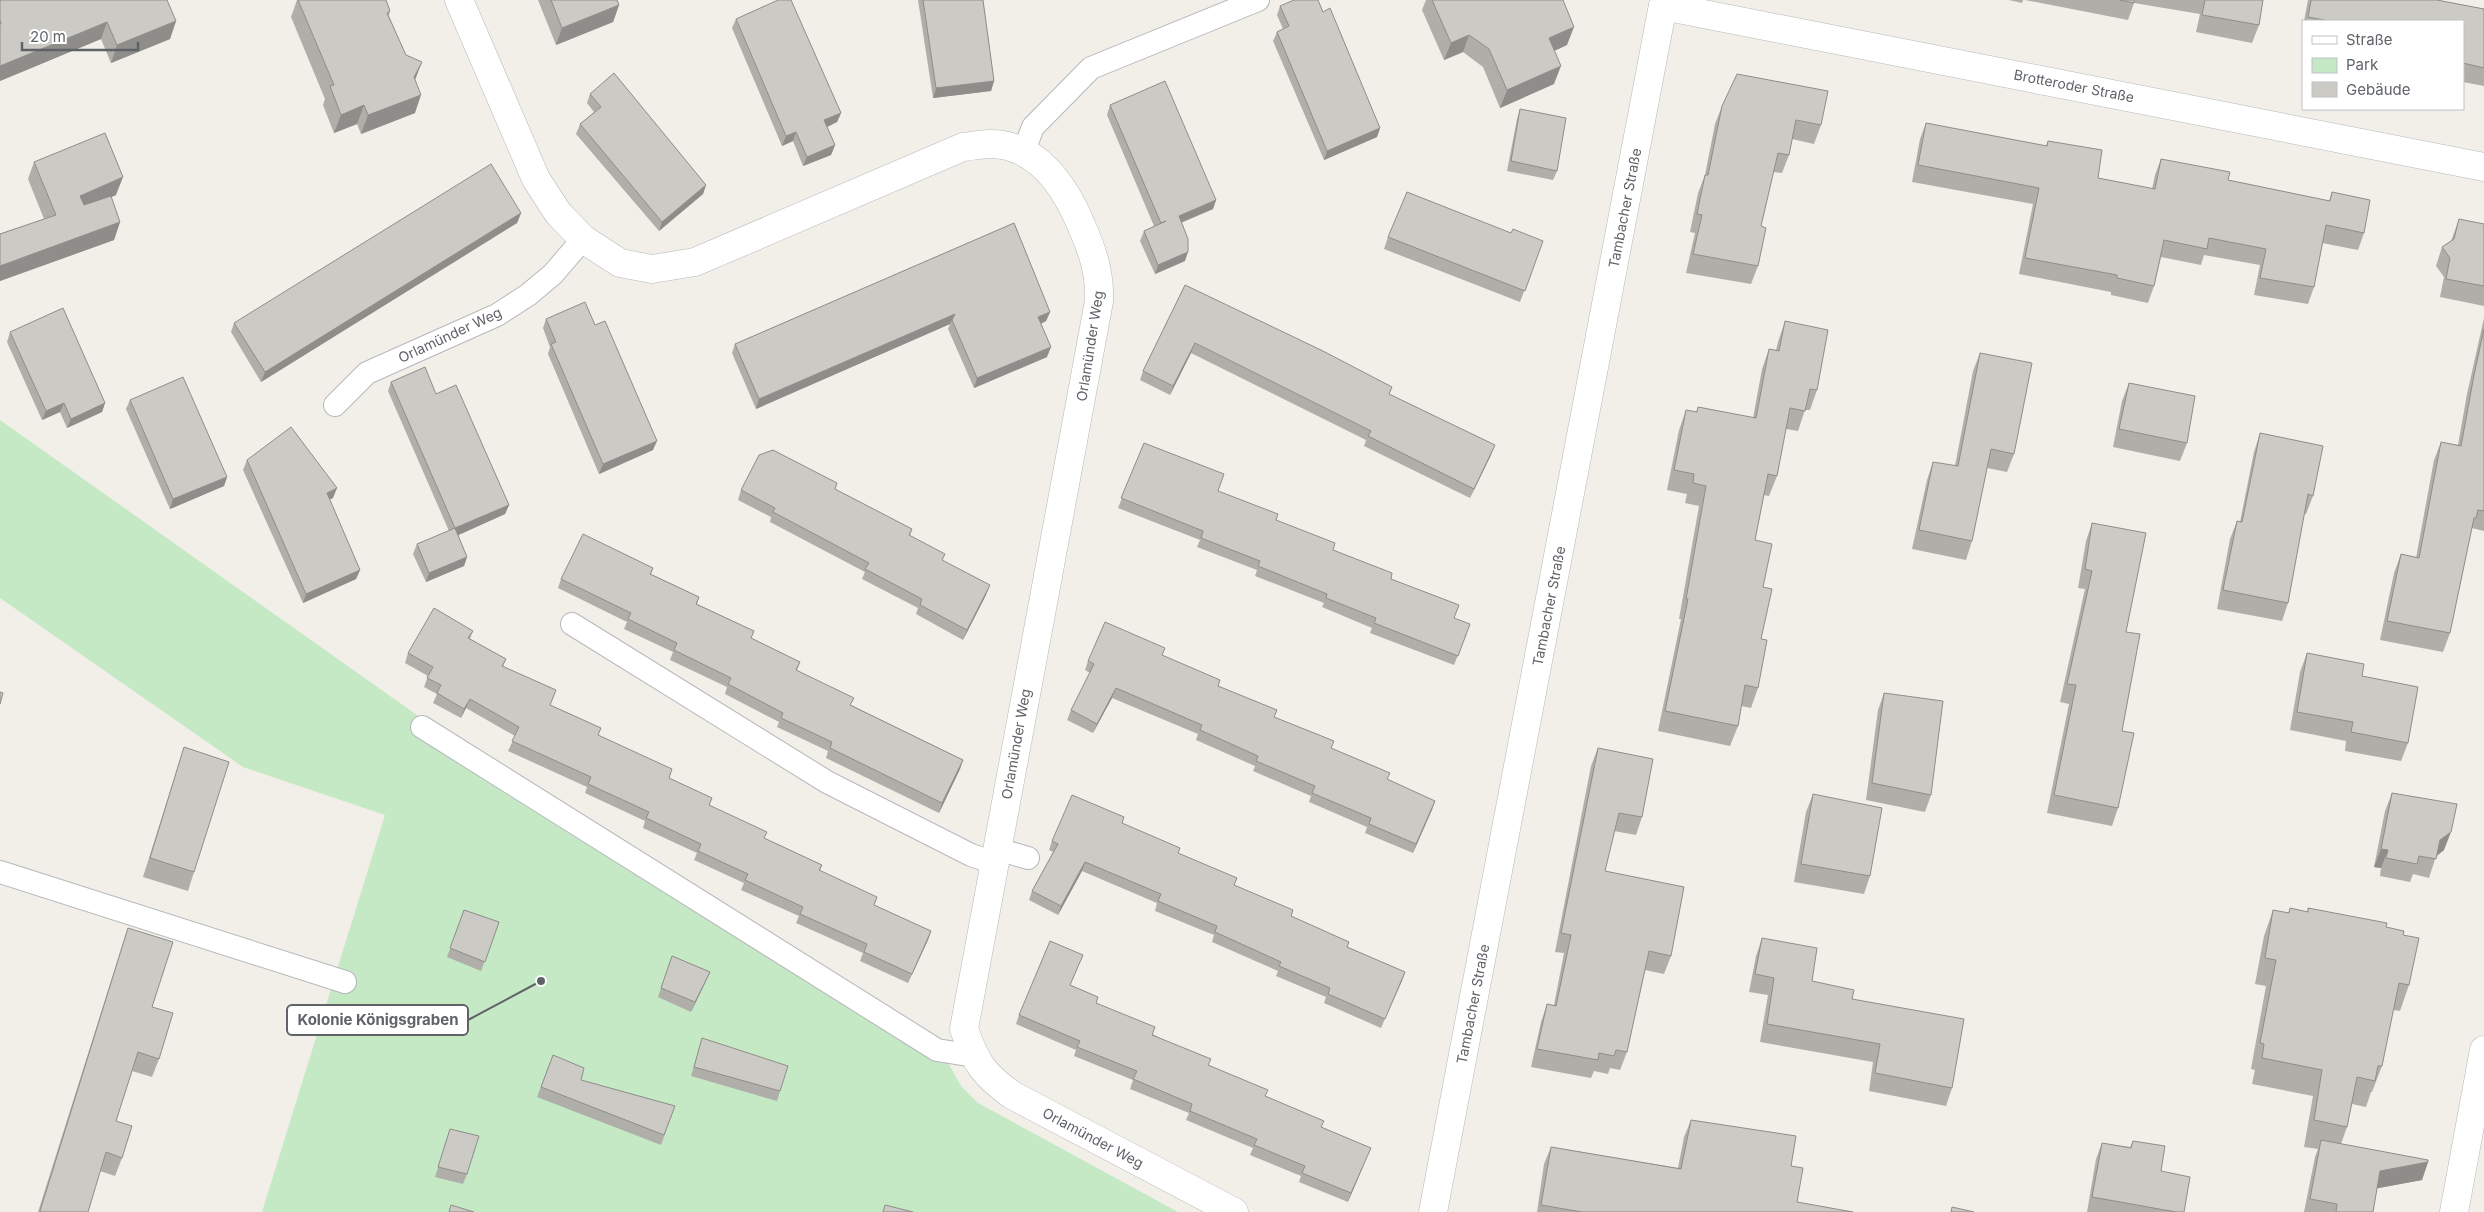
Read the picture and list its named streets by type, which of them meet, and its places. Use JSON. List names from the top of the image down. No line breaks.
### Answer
{"streets":{"street":["Brotteroder Straße","Tambacher Straße","Orlamünder Weg"]},"crossings":[["Brotteroder Straße","Tambacher Straße"]],"places":["Kolonie Königsgraben"],"legend":["Straße","Park","Gebäude"],"scale_bar":"20 m"}
